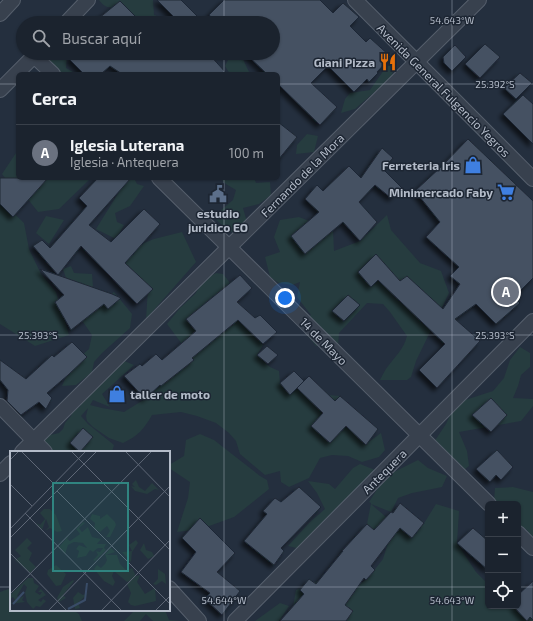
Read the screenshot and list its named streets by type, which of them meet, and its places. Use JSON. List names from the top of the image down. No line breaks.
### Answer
{"streets":{"street":["Avenida General Fulgencio Yegros","Fernando de la Mora","14 de Mayo","Antequera"]},"crossings":[["Avenida General Fulgencio Yegros","Fernando de la Mora"],["Fernando de la Mora","14 de Mayo"],["14 de Mayo","Antequera"]],"places":{"restaurant":["Giani Pizza"],"shop":["Ferreteria Iris","taller de moto"],"supermarket":["Minimercado Faby"],"public building":["estudio juridico EO"]},"page":{"search":"Buscar aquí","heading":"Cerca","list":[{"mark":"A","name":"Iglesia Luterana","note":"Iglesia · Antequera","value":"100 m"}],"pins":"A","map_buttons":["+","−"]},"coordinates":["54.643°W","25.392°S","25.393°S","54.644°W"]}
